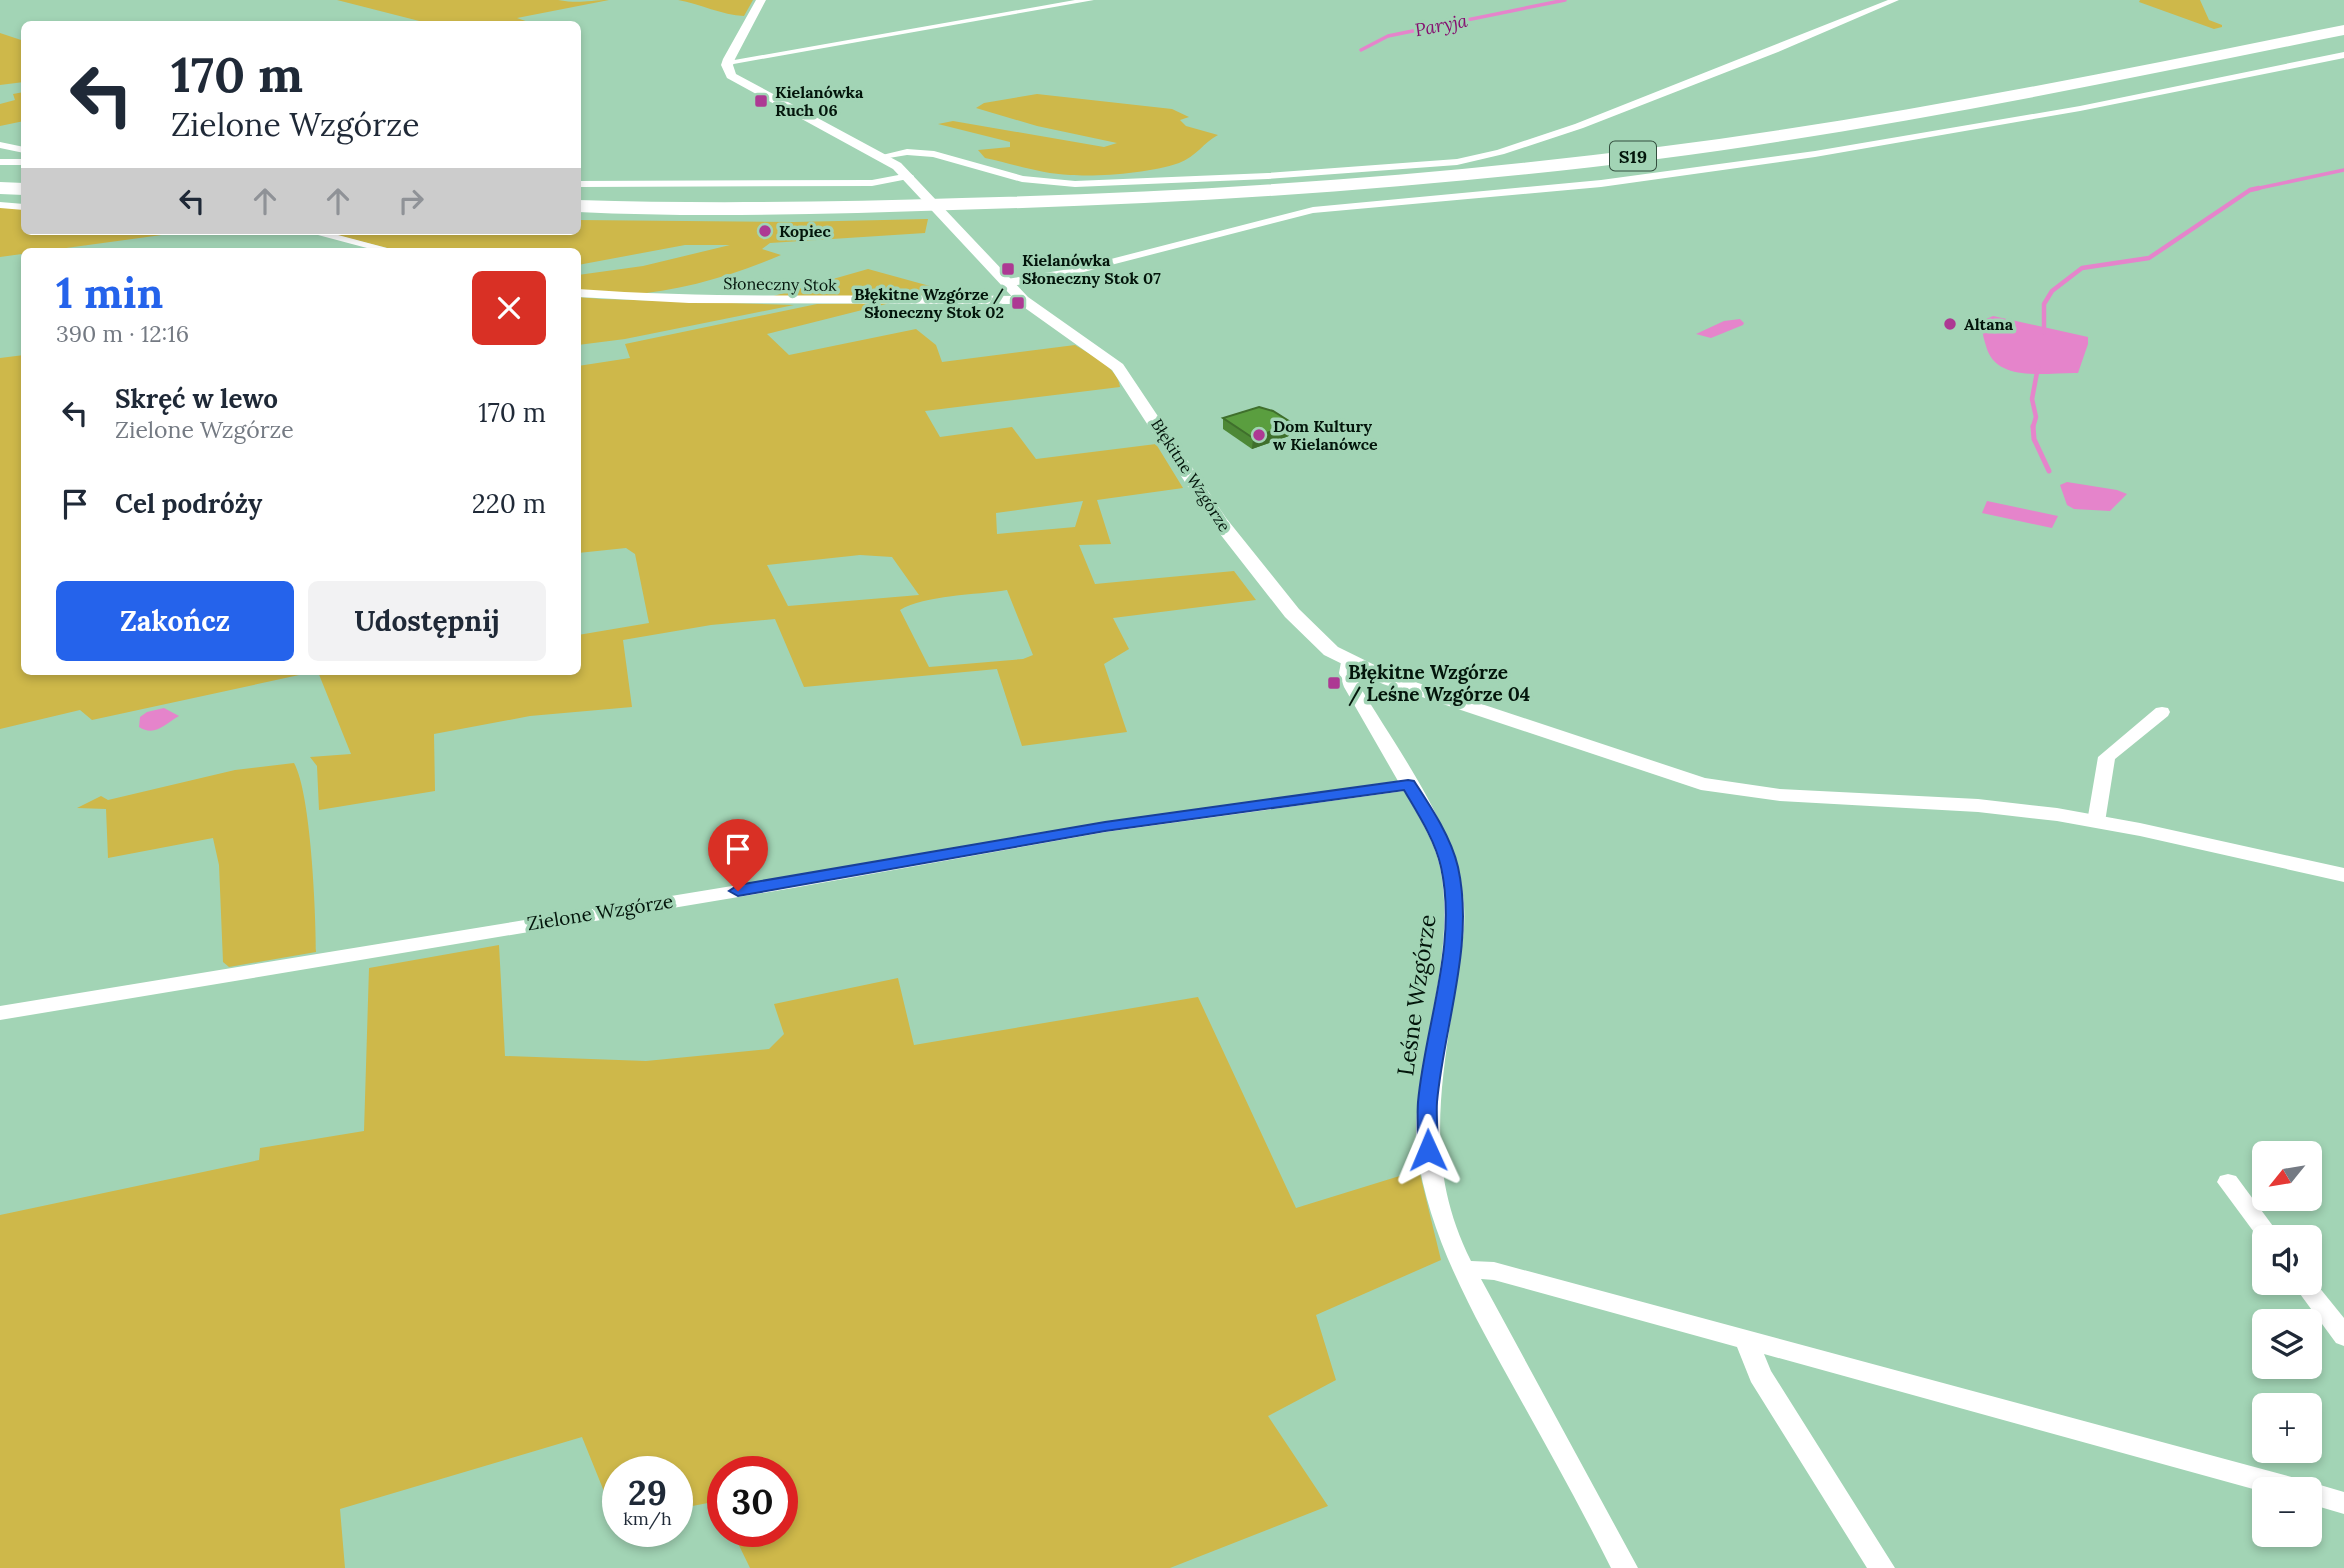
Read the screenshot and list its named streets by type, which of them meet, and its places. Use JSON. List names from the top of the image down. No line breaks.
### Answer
{"streets":{"highway":["S19"],"street":["Słoneczny Stok","Błękitne Wzgórze","Zielone Wzgórze","Leśne Wzgórze"]},"crossings":[["Słoneczny Stok","Błękitne Wzgórze"],["Błękitne Wzgórze","Leśne Wzgórze"],["Zielone Wzgórze","Leśne Wzgórze"]],"water":["Paryja"],"places":{"transit":["Kielanówka Ruch 06","Kielanówka Słoneczny Stok 07","Błękitne Wzgórze / Słoneczny Stok 02","Błękitne Wzgórze / Leśne Wzgórze 04"],"other":["Kopiec","Altana","Dom Kultury w Kielanówce"]},"north":"bottom left","page":{"turn":["170 m","Zielone Wzgórze"],"heading":["1 min","390 m · 12:16"],"list":[{"name":"Skręć w lewo","note":"Zielone Wzgórze","value":"170 m"},{"name":"Cel podróży","value":"220 m"}],"buttons":["Zakończ","Udostępnij"],"map_buttons":["+","−"],"speed":"29 km/h","limit":"30"}}
